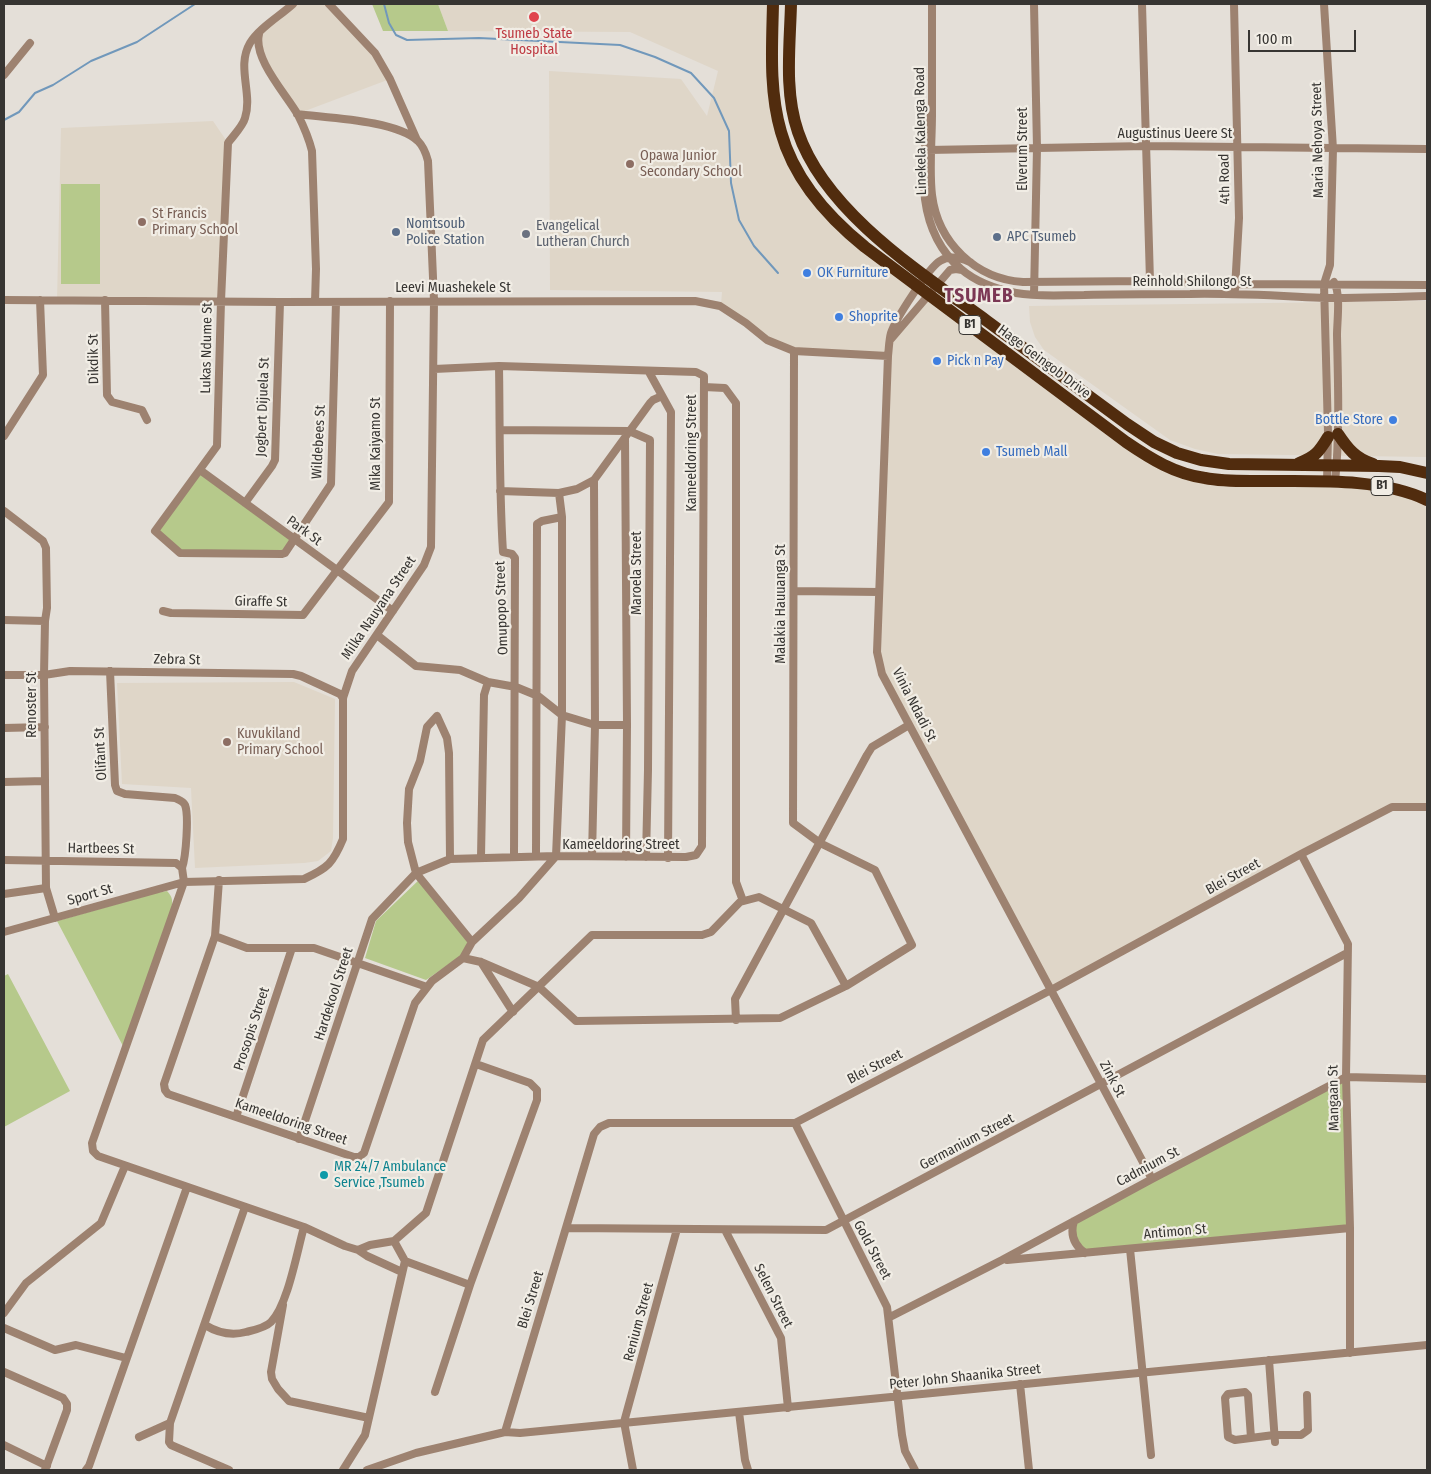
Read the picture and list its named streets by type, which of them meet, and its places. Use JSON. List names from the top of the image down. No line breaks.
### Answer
{"streets":{"highway":["B1","Hage Geingob Drive"],"street":["Linekela Kalenga Road","Augustinus Ueere St","Maria Nehoya Street","Elverum Street","4th Road","Reinhold Shilongo St","Leevi Muashekele St","Lukas Ndume St","Dikdik St","Jogbert Dijuela St","Wildebees St","Mika Kaiyamo St","Kameeldoring Street","Park St","Maroela Street","Giraffe St","Malakia Hauuanga St","Milka Nauyana Street","Omupopo Street","Zebra St","Renoster St","Vinia Ndadi St","Olifant St","Hartbees St","Blei Street","Sport St","Hardekool Street","Prosopis Street","Zink St","Mangaan St","Germanium Street","Cadmium St","Antimon St","Gold Street","Selen Street","Renium Street","Peter John Shaanika Street"]},"crossings":[["Linekela Kalenga Road","Augustinus Ueere St"],["Linekela Kalenga Road","Reinhold Shilongo St"],["Augustinus Ueere St","Maria Nehoya Street"],["Augustinus Ueere St","Elverum Street"],["Augustinus Ueere St","4th Road"],["Maria Nehoya Street","Reinhold Shilongo St"],["Elverum Street","Reinhold Shilongo St"],["4th Road","Reinhold Shilongo St"],["Leevi Muashekele St","Lukas Ndume St"],["Leevi Muashekele St","Dikdik St"],["Leevi Muashekele St","Jogbert Dijuela St"],["Leevi Muashekele St","Wildebees St"],["Leevi Muashekele St","Mika Kaiyamo St"],["Leevi Muashekele St","Malakia Hauuanga St"],["Leevi Muashekele St","Milka Nauyana Street"],["Leevi Muashekele St","Vinia Ndadi St"],["Lukas Ndume St","Wildebees St"],["Lukas Ndume St","Park St"],["Hage Geingob Drive","Vinia Ndadi St"],["Jogbert Dijuela St","Park St"],["Wildebees St","Park St"],["Mika Kaiyamo St","Park St"],["Mika Kaiyamo St","Giraffe St"],["Kameeldoring Street","Maroela Street"],["Kameeldoring Street","Milka Nauyana Street"],["Kameeldoring Street","Omupopo Street"],["Kameeldoring Street","Hardekool Street"],["Kameeldoring Street","Prosopis Street"],["Park St","Giraffe St"],["Park St","Milka Nauyana Street"],["Maroela Street","Omupopo Street"],["Milka Nauyana Street","Zebra St"],["Milka Nauyana Street","Sport St"],["Zebra St","Renoster St"],["Zebra St","Olifant St"],["Renoster St","Hartbees St"],["Renoster St","Sport St"],["Vinia Ndadi St","Blei Street"],["Vinia Ndadi St","Zink St"],["Olifant St","Hartbees St"],["Blei Street","Zink St"],["Blei Street","Mangaan St"],["Blei Street","Germanium Street"],["Blei Street","Gold Street"],["Blei Street","Peter John Shaanika Street"],["Zink St","Germanium Street"],["Zink St","Cadmium St"],["Mangaan St","Germanium Street"],["Mangaan St","Cadmium St"],["Mangaan St","Antimon St"],["Mangaan St","Peter John Shaanika Street"],["Germanium Street","Gold Street"],["Germanium Street","Selen Street"],["Germanium Street","Renium Street"],["Cadmium St","Antimon St"],["Cadmium St","Gold Street"],["Gold Street","Peter John Shaanika Street"],["Selen Street","Peter John Shaanika Street"],["Renium Street","Peter John Shaanika Street"]],"districts":["TSUMEB"],"places":["Tsumeb State Hospital","Opawa Junior Secondary School","St Francis Primary School","Nomtsoub Police Station","Evangelical Lutheran Church","APC Tsumeb","OK Furniture","Shoprite","Pick n Pay","Bottle Store","Tsumeb Mall","Kuvukiland Primary School","MR 24/7 Ambulance Service ,Tsumeb"],"scale_bar":"100 m"}
